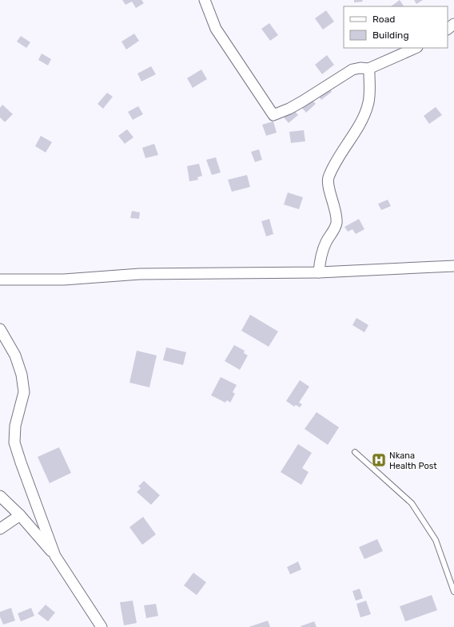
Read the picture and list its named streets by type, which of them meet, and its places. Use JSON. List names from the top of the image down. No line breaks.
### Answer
{"places":{"hospital":["Nkana Health Post"]},"legend":["Road","Building"]}
